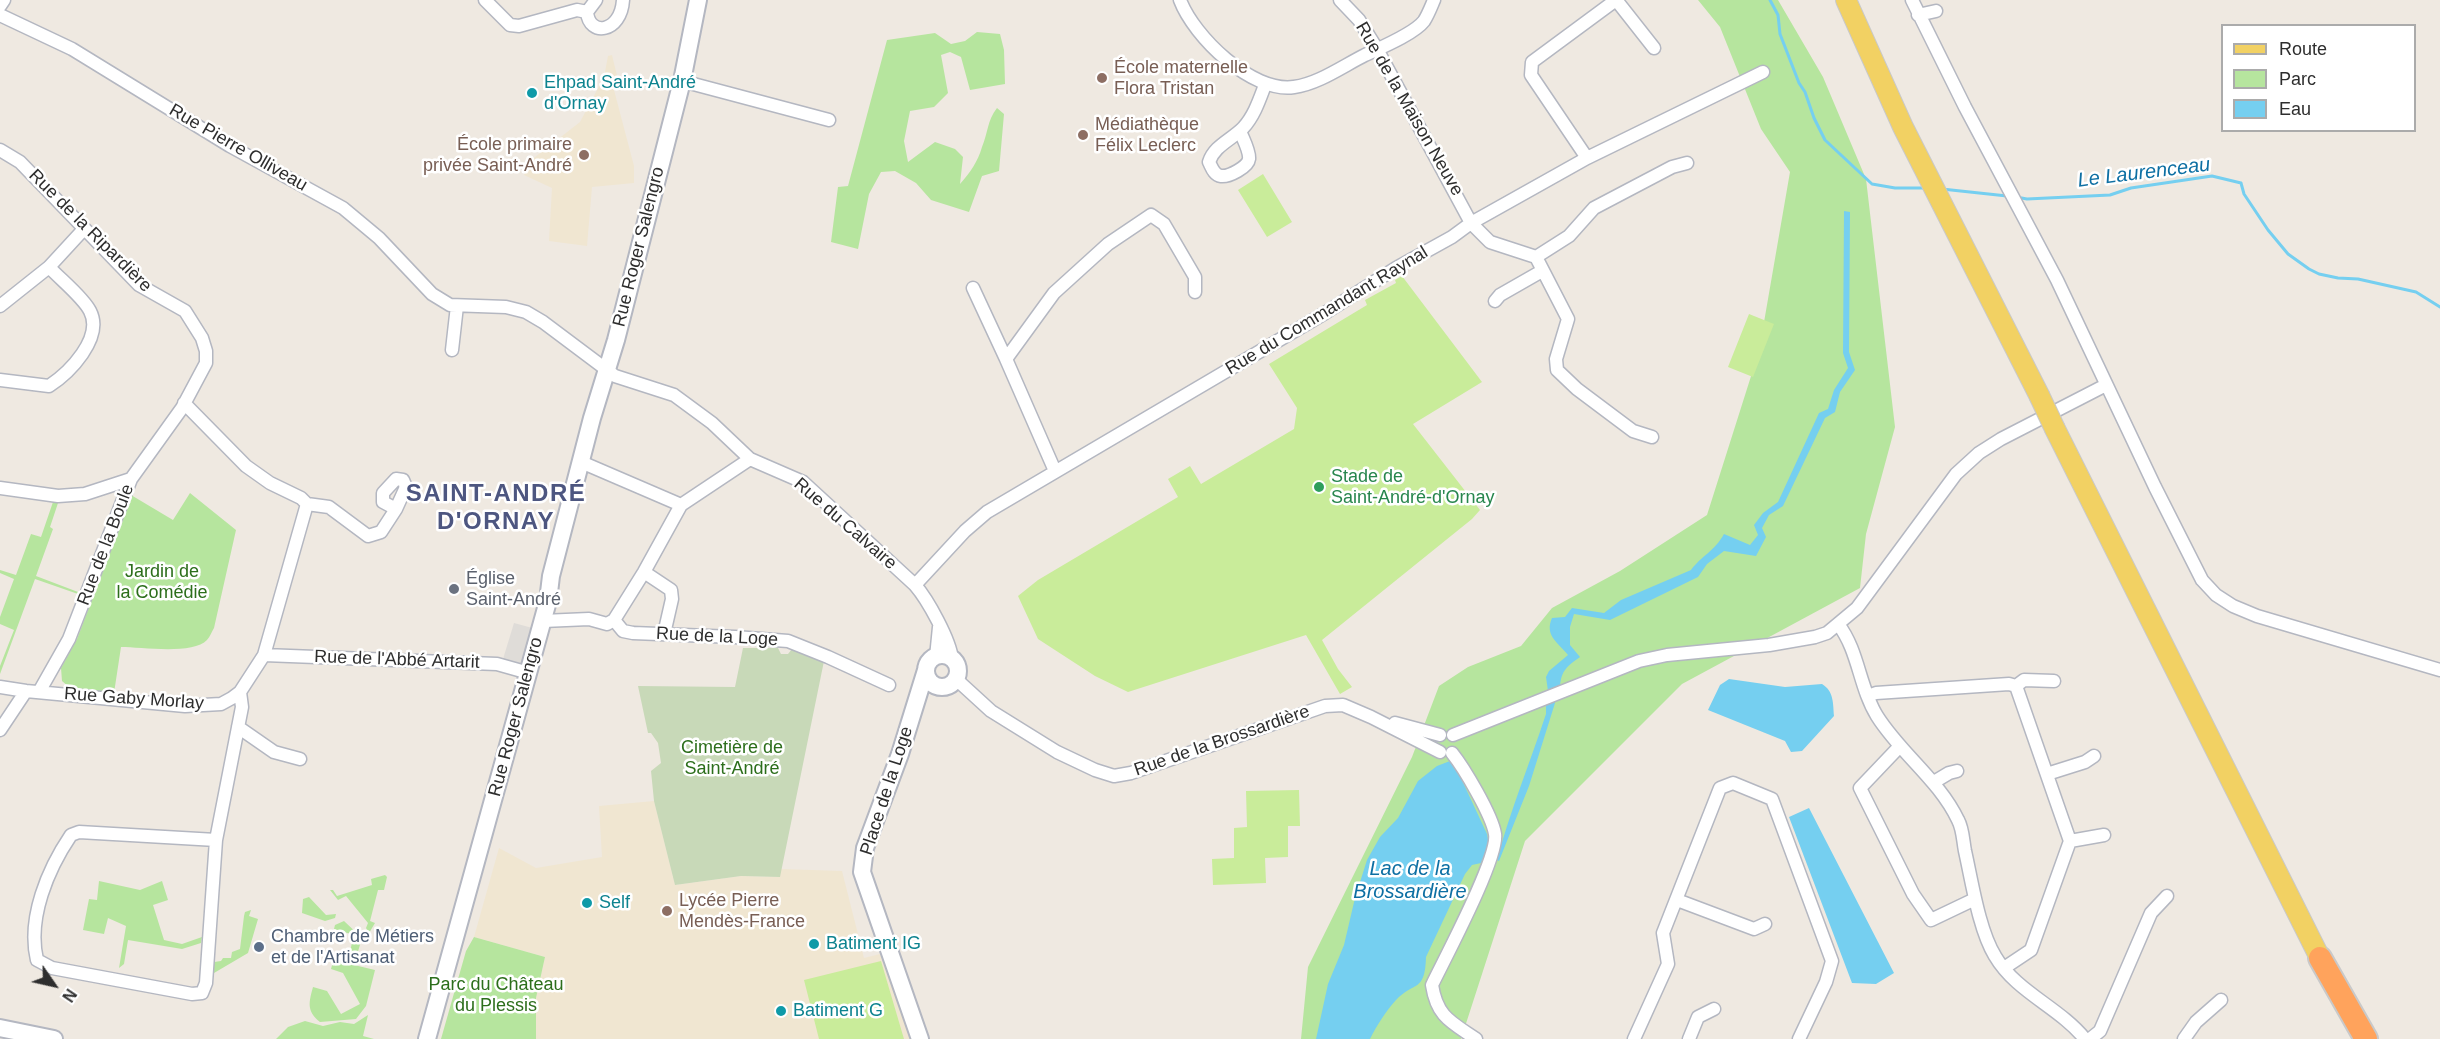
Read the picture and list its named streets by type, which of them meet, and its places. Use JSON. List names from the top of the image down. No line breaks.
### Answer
{"streets":{"main road":["Rue Roger Salengro","Rue de la Brossardière","Place de la Loge"],"street":["Rue de la Maison Neuve","Rue Pierre Olliveau","Rue de la Ripardière","Rue du Commandant Raynal","Rue du Calvaire","Rue de la Boule","Rue de la Loge","Rue de l'Abbé Artarit","Rue Gaby Morlay"]},"crossings":[["Rue de la Maison Neuve","Rue du Commandant Raynal"],["Rue Pierre Olliveau","Rue Roger Salengro"],["Rue Pierre Olliveau","Rue du Calvaire"],["Rue de la Ripardière","Rue de la Boule"],["Rue Roger Salengro","Rue du Calvaire"],["Rue Roger Salengro","Rue de l'Abbé Artarit"],["Rue du Commandant Raynal","Rue du Calvaire"],["Rue de la Boule","Rue Gaby Morlay"],["Rue de la Brossardière","Place de la Loge"]],"districts":["SAINT-ANDRÉ D'ORNAY"],"water":["Le Laurenceau","Lac de la Brossardière"],"parks":["Jardin de la Comédie","Cimetière de Saint-André","Parc du Château du Plessis"],"places":["École maternelle Flora Tristan","Ehpad Saint-André d'Ornay","Médiathèque Félix Leclerc","École primaire privée Saint-André","Stade de Saint-André-d'Ornay","Église Saint-André","Self","Lycée Pierre Mendès-France","Batiment IG","Chambre de Métiers et de l'Artisanat","Batiment G"],"legend":["Route","Parc","Eau"],"north":"bottom right"}
